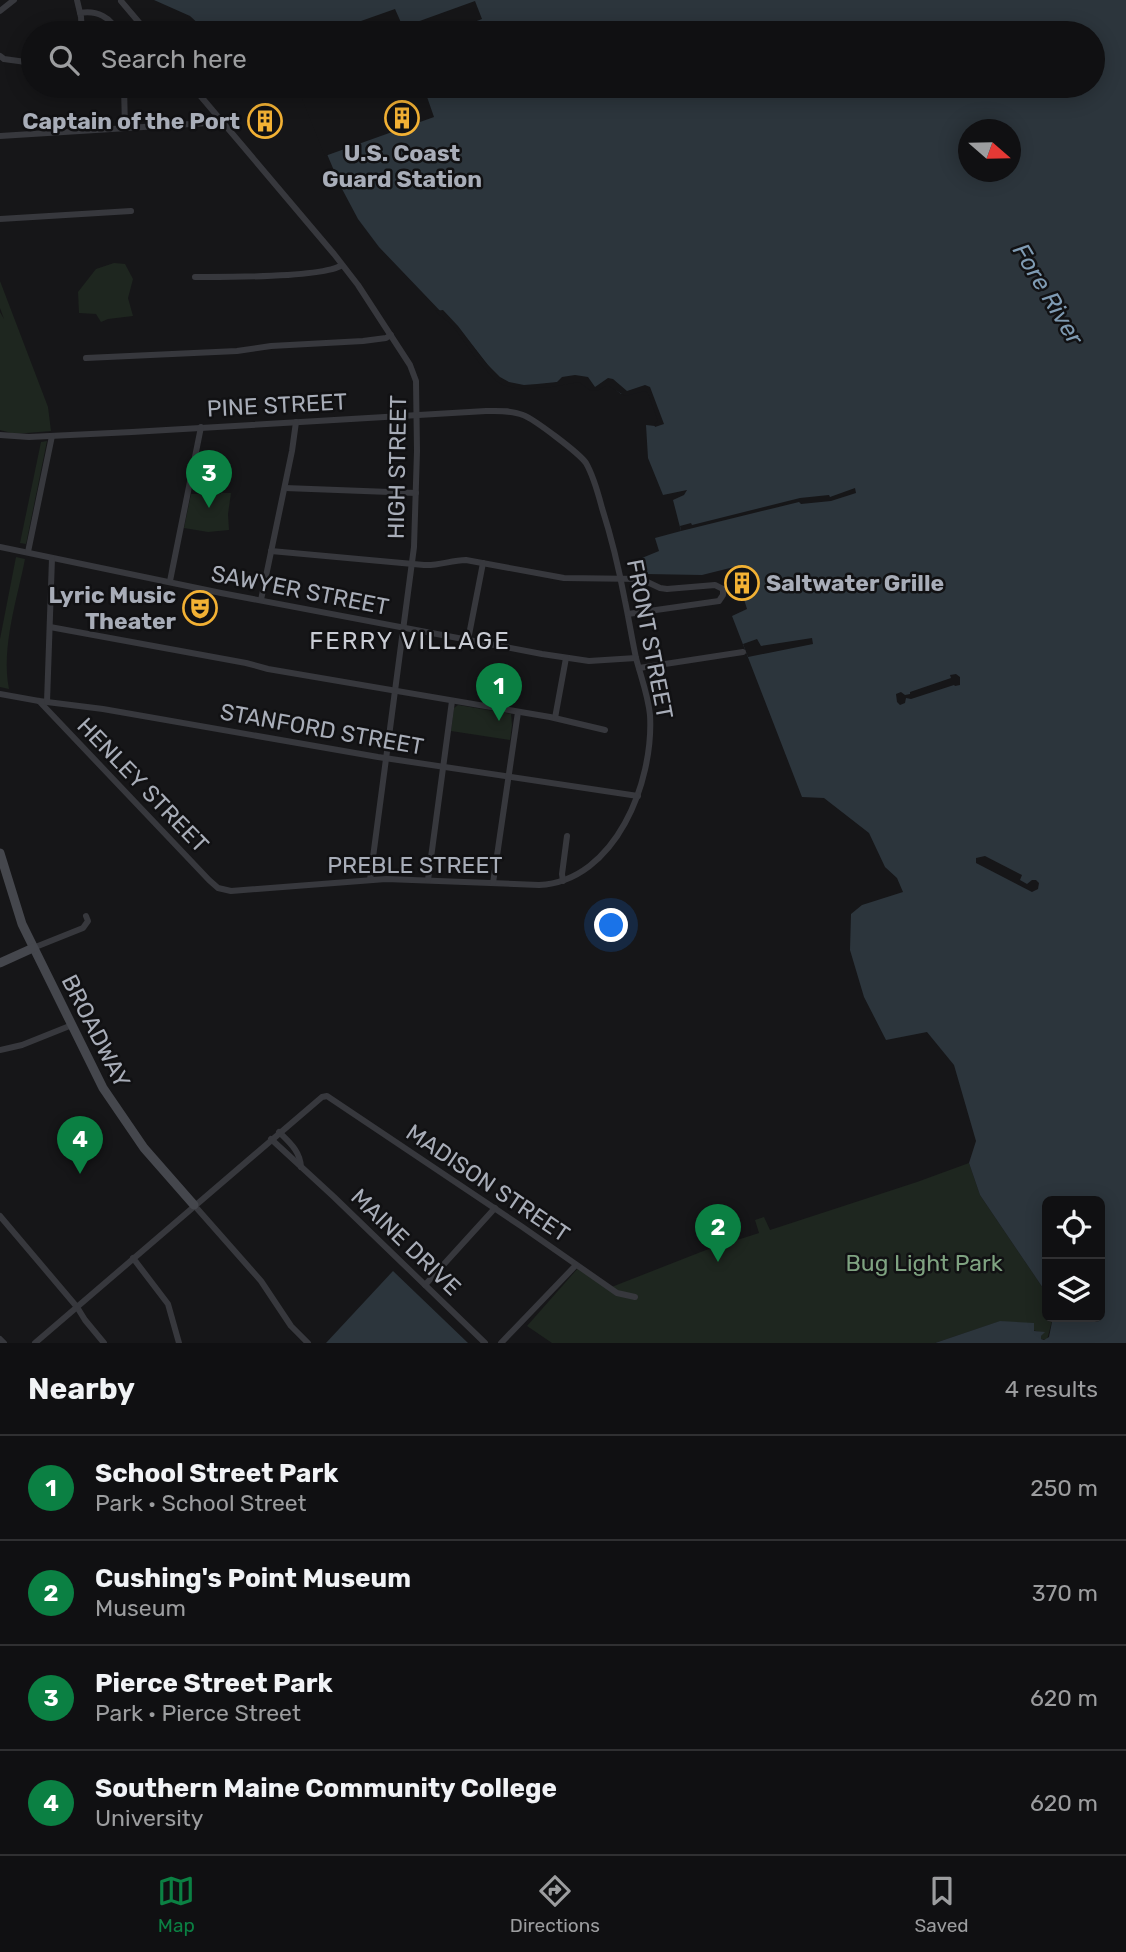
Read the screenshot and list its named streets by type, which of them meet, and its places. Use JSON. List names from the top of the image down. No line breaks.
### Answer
{"streets":{"street":["PINE STREET","HIGH STREET","SAWYER STREET","FRONT STREET","STANFORD STREET","HENLEY STREET","PREBLE STREET","BROADWAY","MADISON STREET","MAINE DRIVE"]},"crossings":[["PINE STREET","HIGH STREET"],["PINE STREET","FRONT STREET"],["HIGH STREET","SAWYER STREET"],["HIGH STREET","STANFORD STREET"],["HIGH STREET","PREBLE STREET"],["SAWYER STREET","FRONT STREET"],["FRONT STREET","STANFORD STREET"],["FRONT STREET","PREBLE STREET"],["STANFORD STREET","HENLEY STREET"],["HENLEY STREET","PREBLE STREET"],["MADISON STREET","MAINE DRIVE"]],"districts":["FERRY VILLAGE"],"water":["Fore River"],"parks":["Bug Light Park"],"places":{"building":["U.S. Coast Guard Station","Captain of the Port","Saltwater Grille"],"theatre":["Lyric Music Theater"]},"north":"right","page":{"search":"Search here","pins":["3","1","4","2"],"heading":["Nearby","4 results"],"list":[{"mark":"1","name":"School Street Park","note":"Park · School Street","value":"250 m"},{"mark":"2","name":"Cushing's Point Museum","note":"Museum","value":"370 m"},{"mark":"3","name":"Pierce Street Park","note":"Park · Pierce Street","value":"620 m"},{"mark":"4","name":"Southern Maine Community College","note":"University","value":"620 m"}],"nav":["Map","Directions","Saved"]}}
